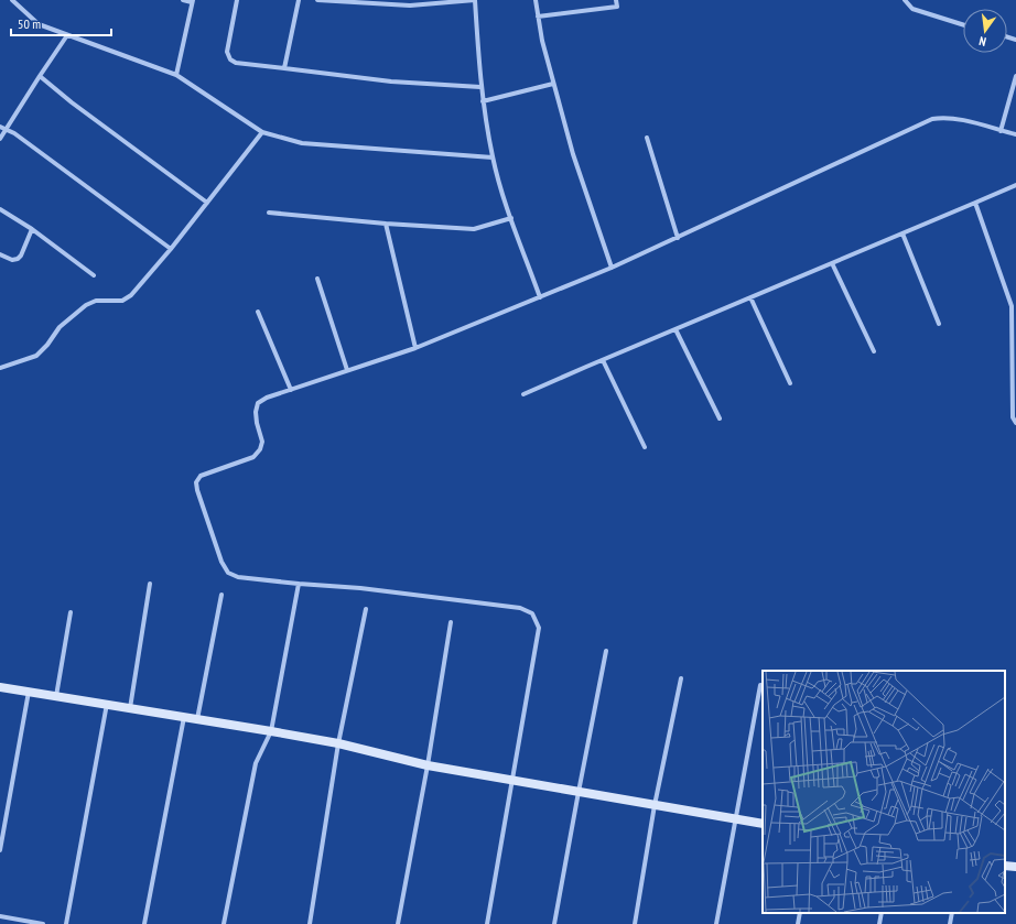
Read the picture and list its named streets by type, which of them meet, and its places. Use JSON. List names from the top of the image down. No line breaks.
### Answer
{"scale_bar":"50 m","north":"bottom"}
